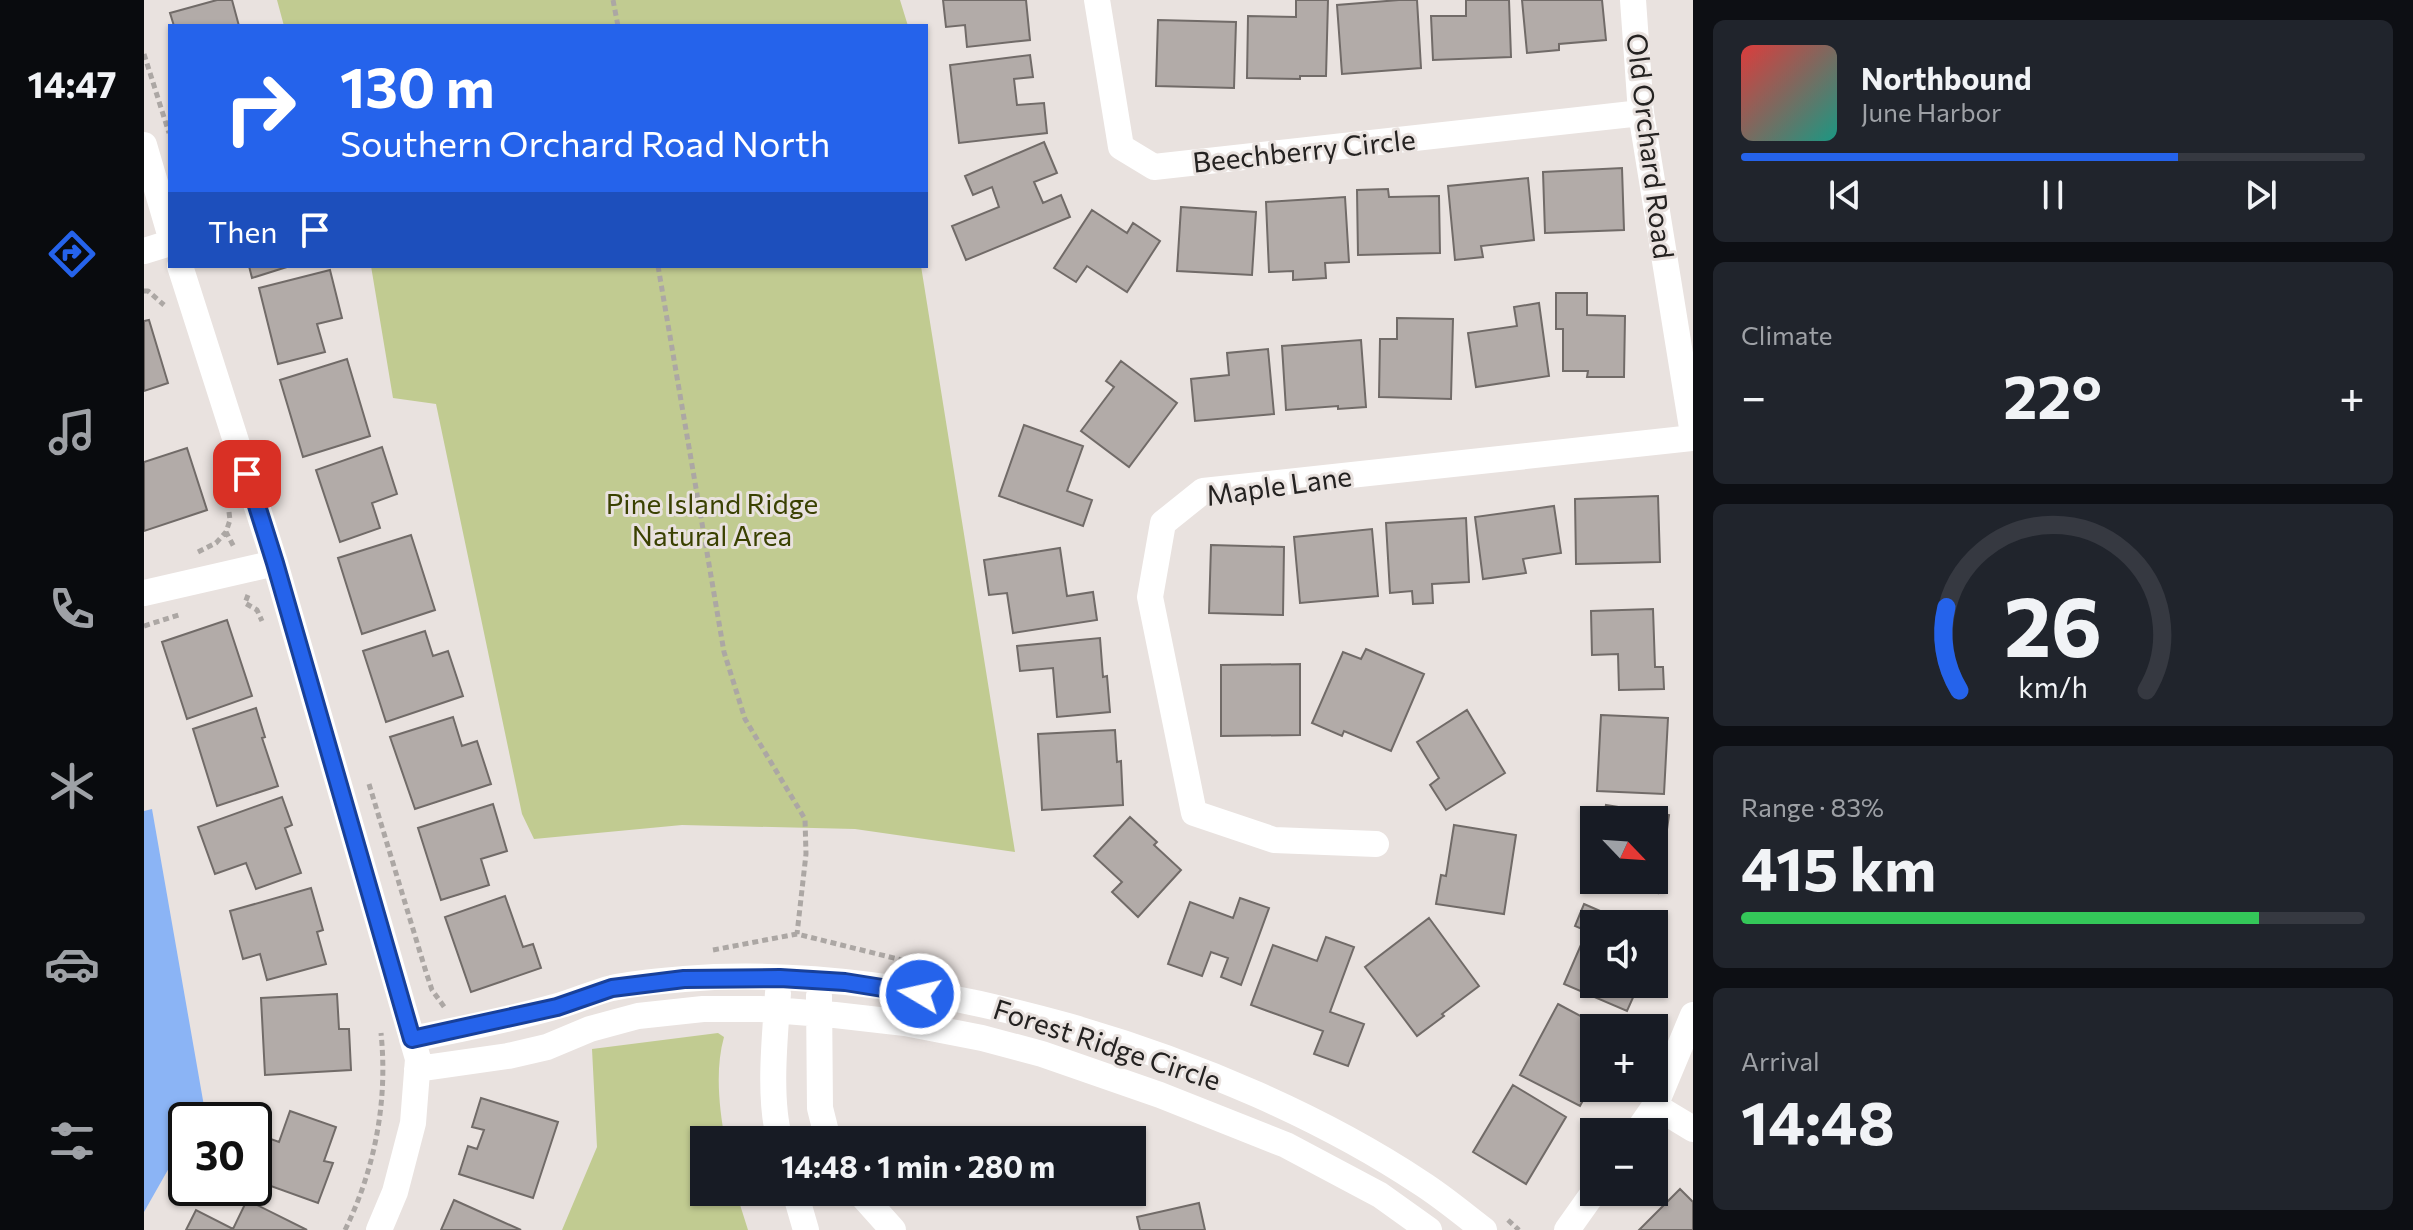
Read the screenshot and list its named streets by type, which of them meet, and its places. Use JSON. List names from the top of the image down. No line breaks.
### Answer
{"streets":{"street":["Old Orchard Road","Beechberry Circle","Maple Lane","Forest Ridge Circle"]},"crossings":[["Old Orchard Road","Beechberry Circle"],["Old Orchard Road","Maple Lane"]],"parks":["Pine Island Ridge Natural Area"],"north":"bottom right","page":{"tabs":"14:47","turn":["130 m","Southern Orchard Road North"],"song":["Northbound","June Harbor"],"then":"Then","tile":["Climate",["Range · 83%","415 km"],["Arrival","14:48"]],"heat":["−","22°","+"],"map_buttons":["+","−"],"limit":"30","trip":"14:48 · 1 min · 280 m","gauge":["26","km/h"]}}
